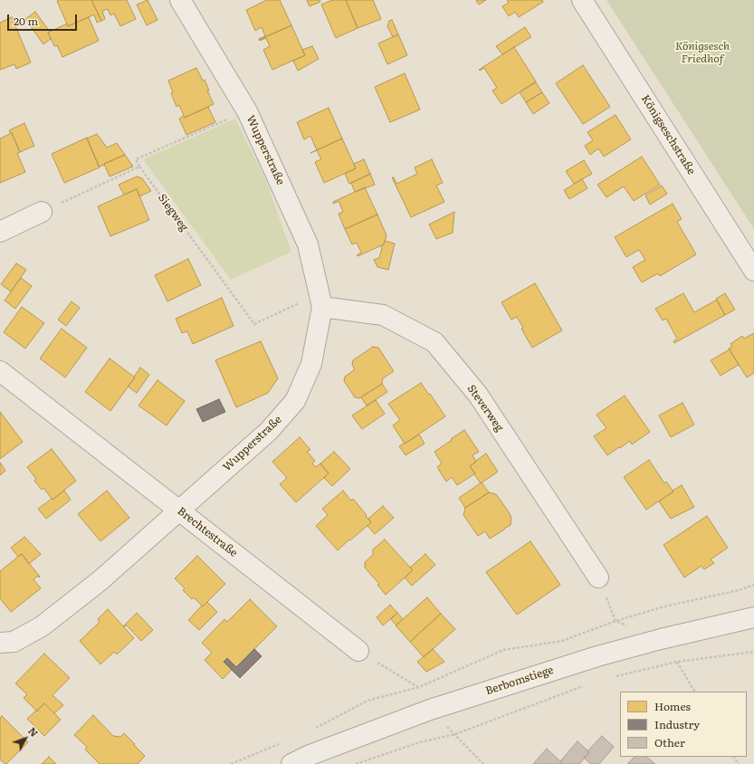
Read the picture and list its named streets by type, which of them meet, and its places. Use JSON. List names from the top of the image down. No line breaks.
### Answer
{"streets":{"street":["Königseschstraße","Wupperstraße","Steverweg","Brechtestraße","Berbomstiege"],"path":["Siegweg"]},"crossings":[["Wupperstraße","Siegweg"],["Wupperstraße","Steverweg"],["Wupperstraße","Brechtestraße"],["Siegweg","Steverweg"]],"parks":["Königsesch Friedhof"],"legend":["Homes","Industry","Other"],"scale_bar":"20 m","north":"top right"}
